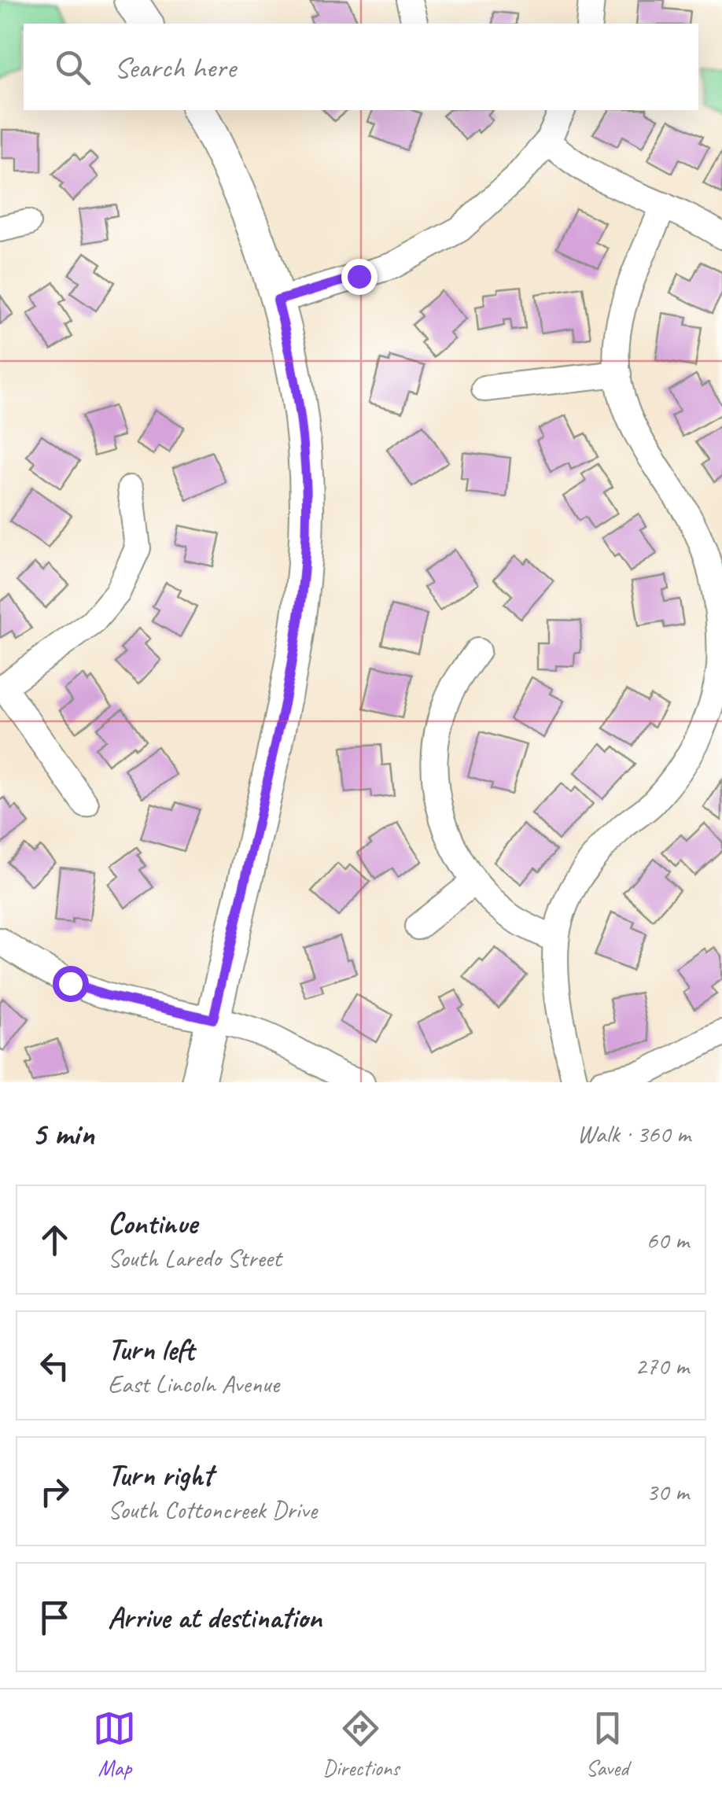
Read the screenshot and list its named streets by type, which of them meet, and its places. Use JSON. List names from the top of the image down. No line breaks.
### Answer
{"page":{"search":"Search here","heading":["5 min","Walk · 360 m"],"list":[["Continue","South Laredo Street","60 m"],["Turn left","East Lincoln Avenue","270 m"],["Turn right","South Cottoncreek Drive","30 m"],"Arrive at destination"],"nav":["Map","Directions","Saved"]}}
